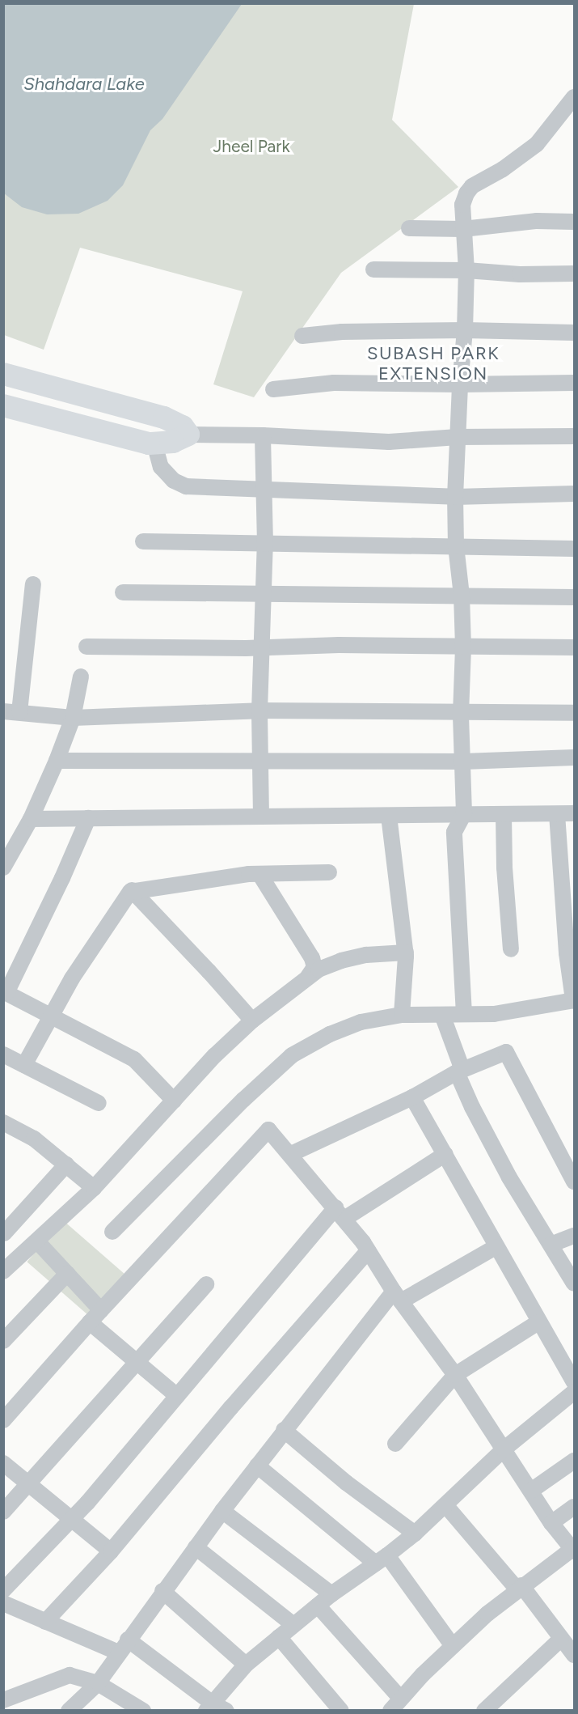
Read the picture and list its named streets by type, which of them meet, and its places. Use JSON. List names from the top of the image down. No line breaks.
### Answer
{"districts":["SUBASH PARK EXTENSION"],"water":["Shahdara Lake"],"parks":["Jheel Park"]}
